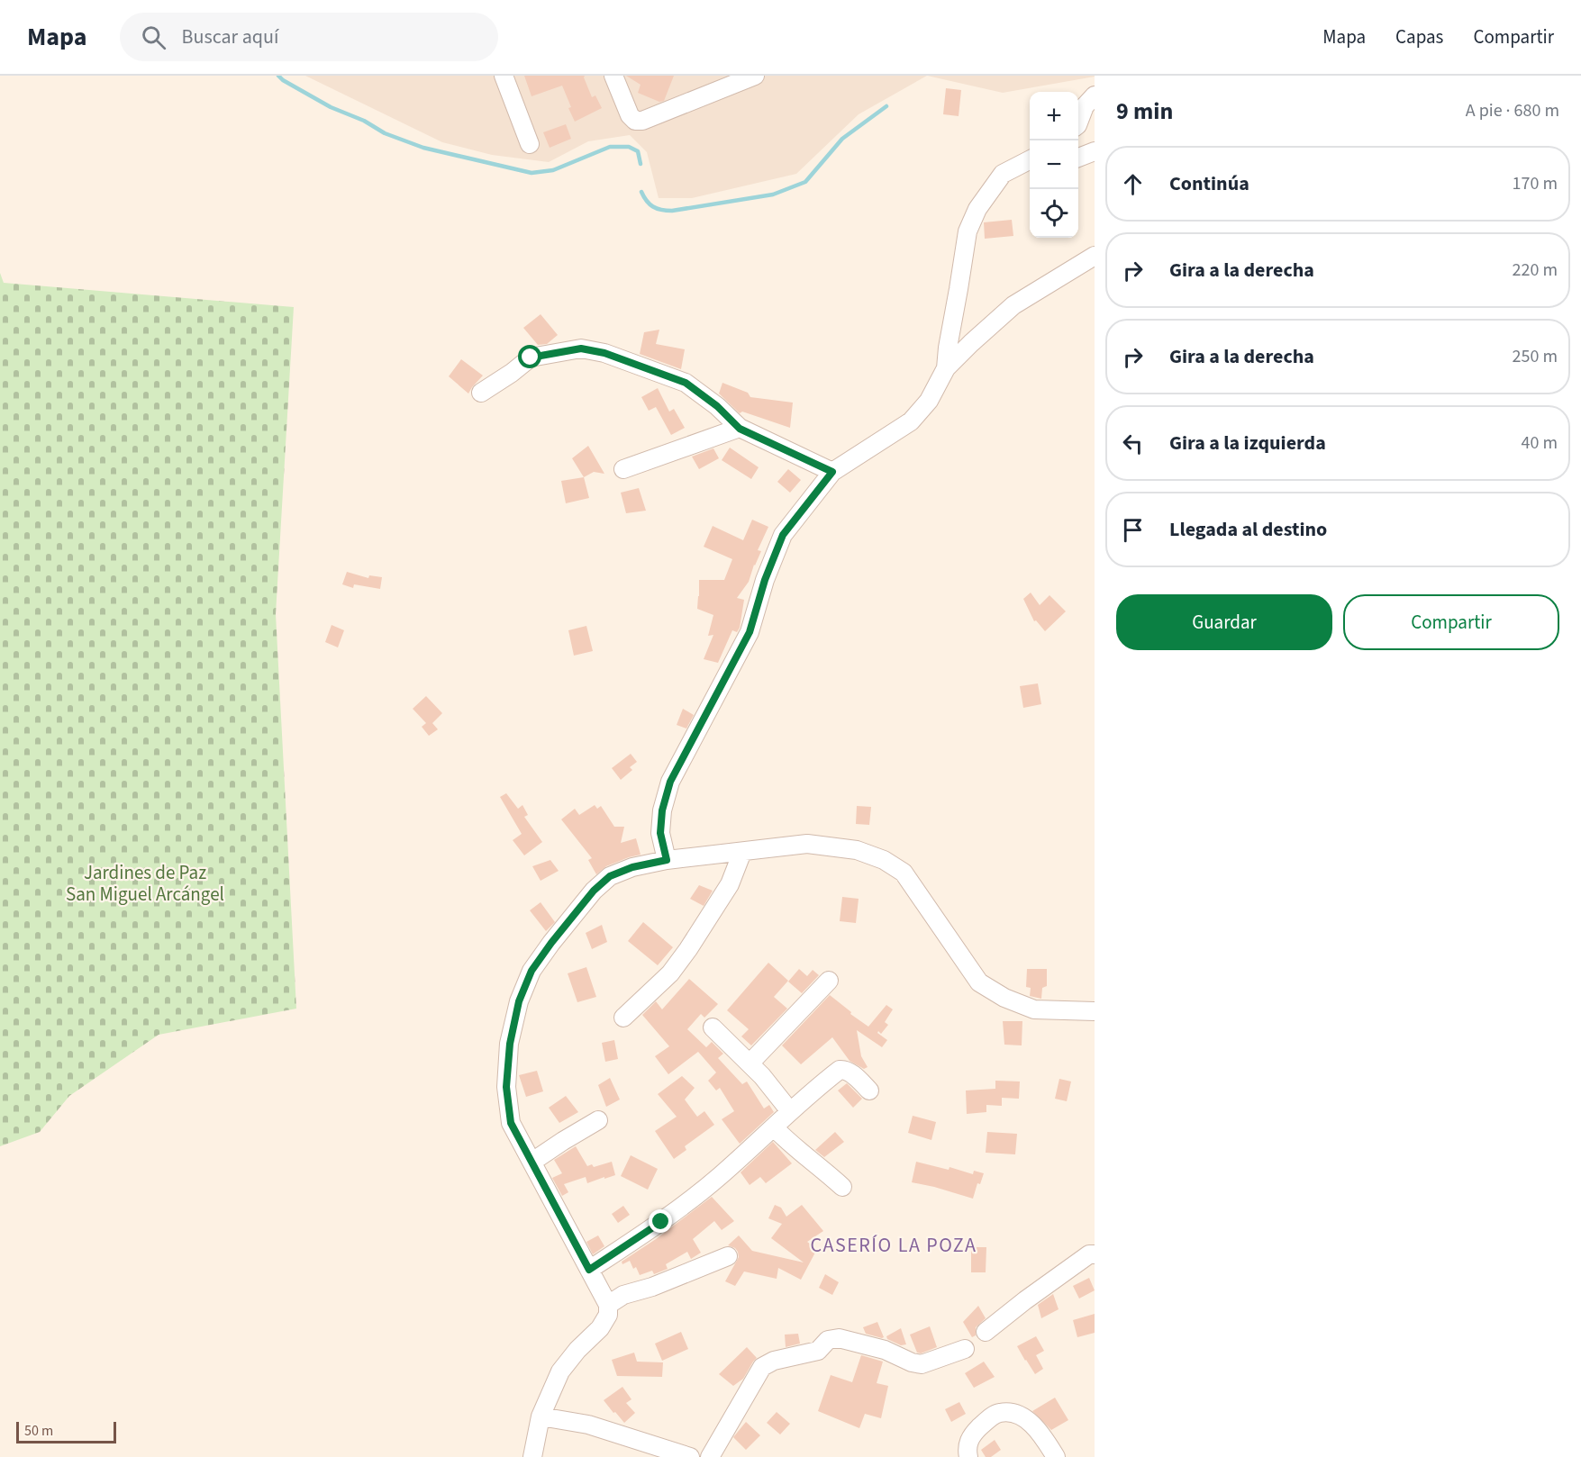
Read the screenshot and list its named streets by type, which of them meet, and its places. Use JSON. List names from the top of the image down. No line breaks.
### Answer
{"districts":["CASERÍO LA POZA"],"parks":["Jardines de Paz San Miguel Arcángel"],"scale_bar":"50 m","page":{"header":"Mapa","search":"Buscar aquí","nav":["Mapa","Capas","Compartir"],"heading":["9 min","A pie · 680 m"],"map_buttons":["+","−"],"list":[["Continúa","170 m"],["Gira a la derecha","220 m"],["Gira a la derecha","250 m"],["Gira a la izquierda","40 m"],"Llegada al destino"],"buttons":["Guardar","Compartir"],"scale":"50 m"}}
